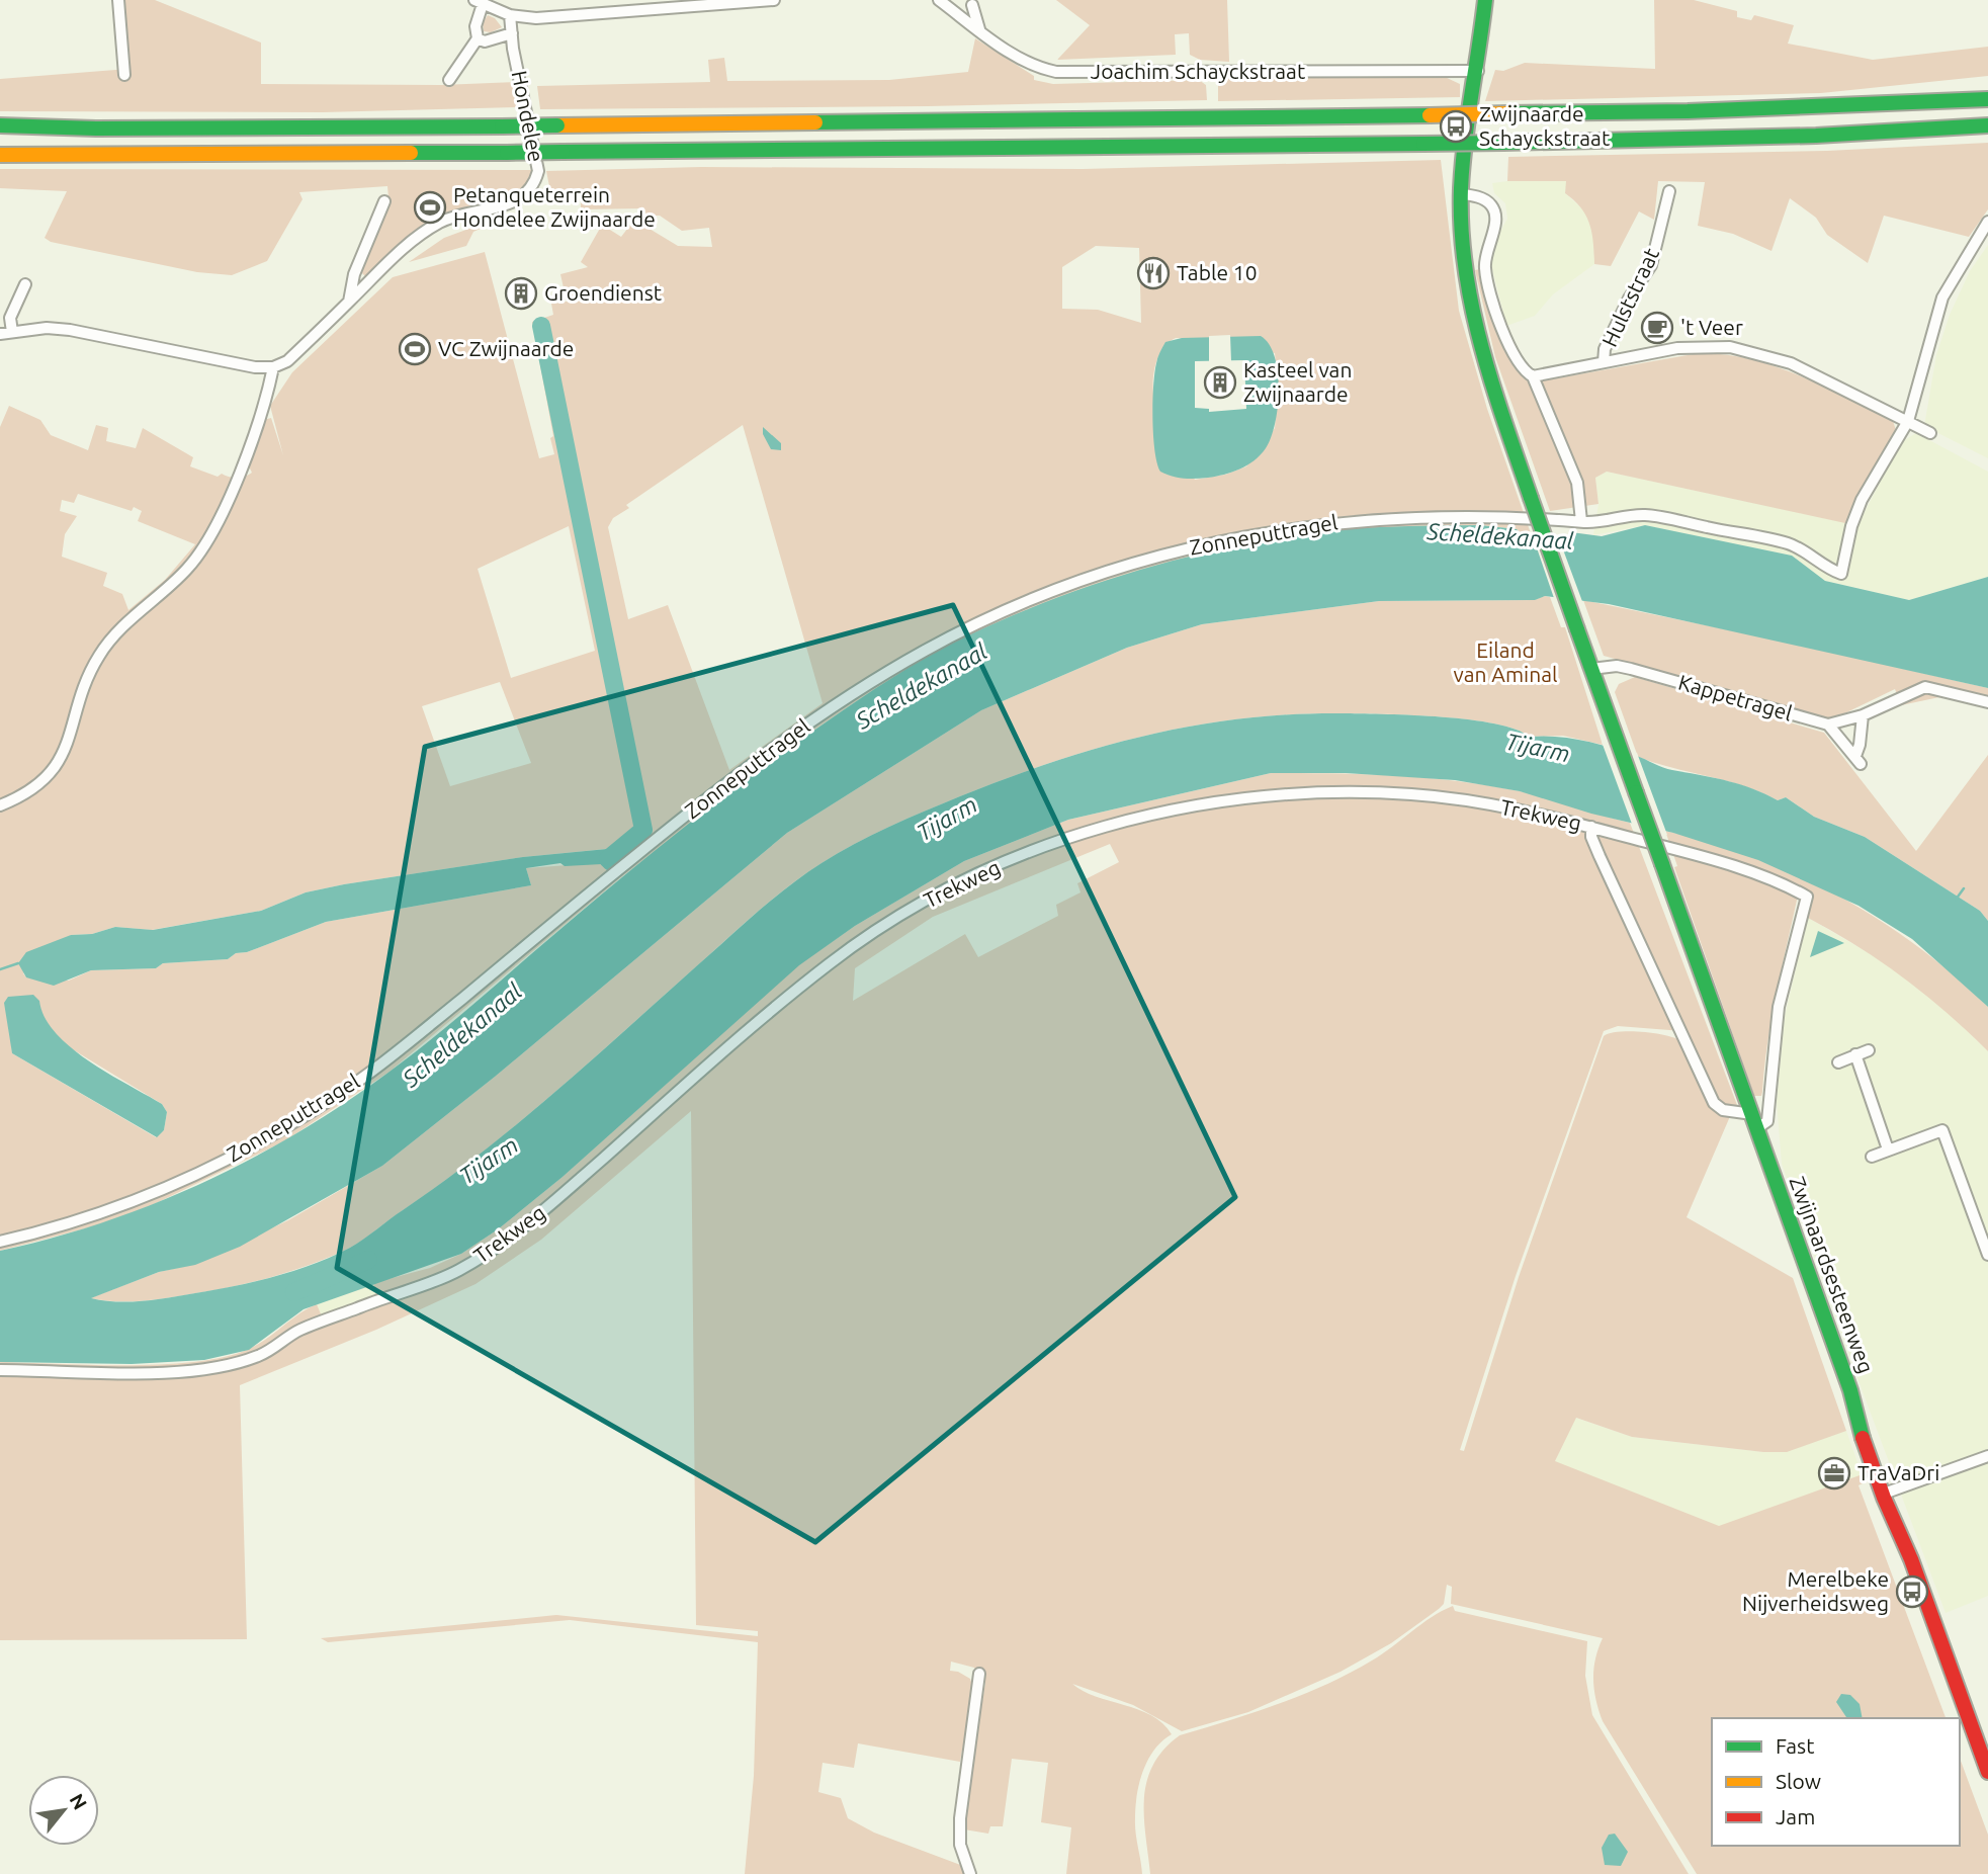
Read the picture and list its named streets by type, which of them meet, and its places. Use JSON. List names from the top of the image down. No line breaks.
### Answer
{"streets":{"main road":["Zwijnaardsesteenweg"],"street":["Joachim Schayckstraat","Hondelee","Hulststraat","Zonneputtragel","Kappetragel","Trekweg"]},"crossings":[["Joachim Schayckstraat","Zwijnaardsesteenweg"],["Kappetragel","Zwijnaardsesteenweg"],["Trekweg","Zwijnaardsesteenweg"]],"water":["Scheldekanaal","Tijarm"],"parks":["Eiland van Aminal"],"places":{"bus stop":["Zwijnaarde Schayckstraat","Merelbeke Nijverheidsweg"],"sports":["Petanqueterrein Hondelee Zwijnaarde","VC Zwijnaarde"],"restaurant":["Table 10"],"building":["Groendienst","Kasteel van Zwijnaarde"],"cafe":["'t Veer"],"office":["TraVaDri"]},"legend":["Fast","Slow","Jam"],"north":"top right"}
